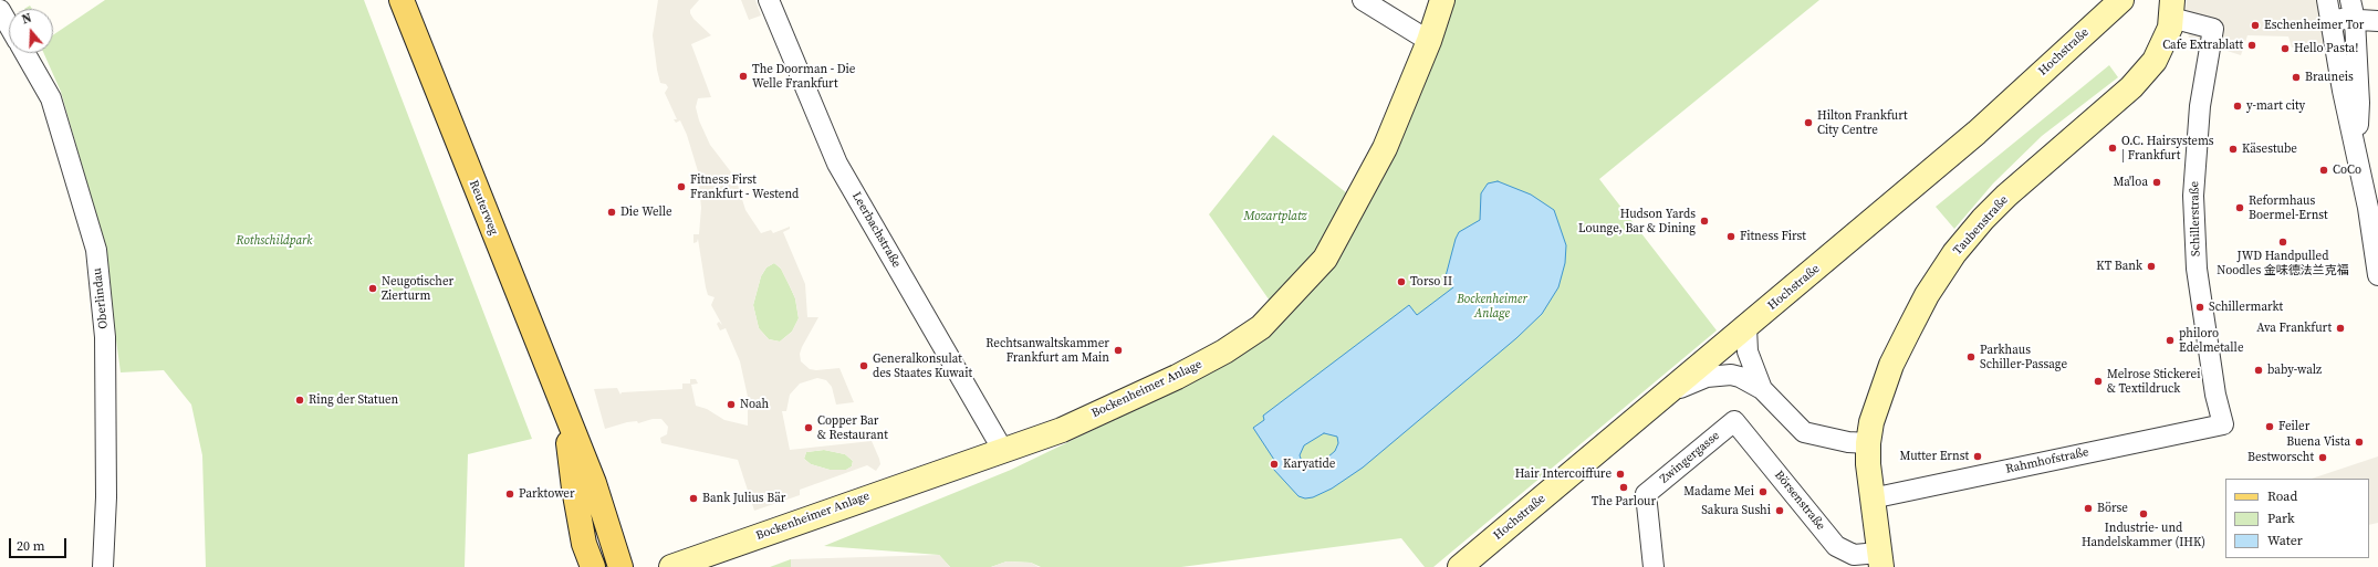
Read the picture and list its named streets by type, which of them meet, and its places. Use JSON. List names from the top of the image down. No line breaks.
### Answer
{"streets":{"main road":["Hochstraße","Reuterweg","Taubenstraße","Bockenheimer Anlage","Börsenstraße"],"street":["Schillerstraße","Leerbachstraße","Oberlindau","Zwingergasse","Rahmhofstraße"]},"crossings":[["Schillerstraße","Taubenstraße"],["Schillerstraße","Rahmhofstraße"],["Taubenstraße","Rahmhofstraße"],["Taubenstraße","Börsenstraße"],["Leerbachstraße","Bockenheimer Anlage"],["Zwingergasse","Börsenstraße"],["Rahmhofstraße","Börsenstraße"]],"parks":["Mozartplatz","Rothschildpark","Bockenheimer Anlage"],"places":["Eschenheimer Tor","Cafe Extrablatt","Hello Pasta!","The Doorman - Die Welle Frankfurt","Brauneis","y-mart city","Hilton Frankfurt City Centre","O.C. Hairsystems | Frankfurt","Käsestube","CoCo","Ma'loa","Fitness First Frankfurt - Westend","Reformhaus Boermel-Ernst","Die Welle","Hudson Yards Lounge, Bar & Dining","Fitness First","JWD Handpulled Noodles 金味德法兰克福","KT Bank","Torso II","Neugotischer Zierturm","Schillermarkt","Ava Frankfurt","philoro Edelmetalle","Rechtsanwaltskammer Frankfurt am Main","Parkhaus Schiller-Passage","Generalkonsulat des Staates Kuwait","baby-walz","Melrose Stickerei & Textildruck","Ring der Statuen","Noah","Feiler","Copper Bar & Restaurant","Buena Vista","Mutter Ernst","Bestworscht","Karyatide","Hair Intercoiffure","The Parlour","Madame Mei","Parktower","Bank Julius Bär","Börse","Sakura Sushi","Industrie- und Handelskammer (IHK)"],"legend":["Road","Park","Water"],"scale_bar":"20 m","north":"top"}
